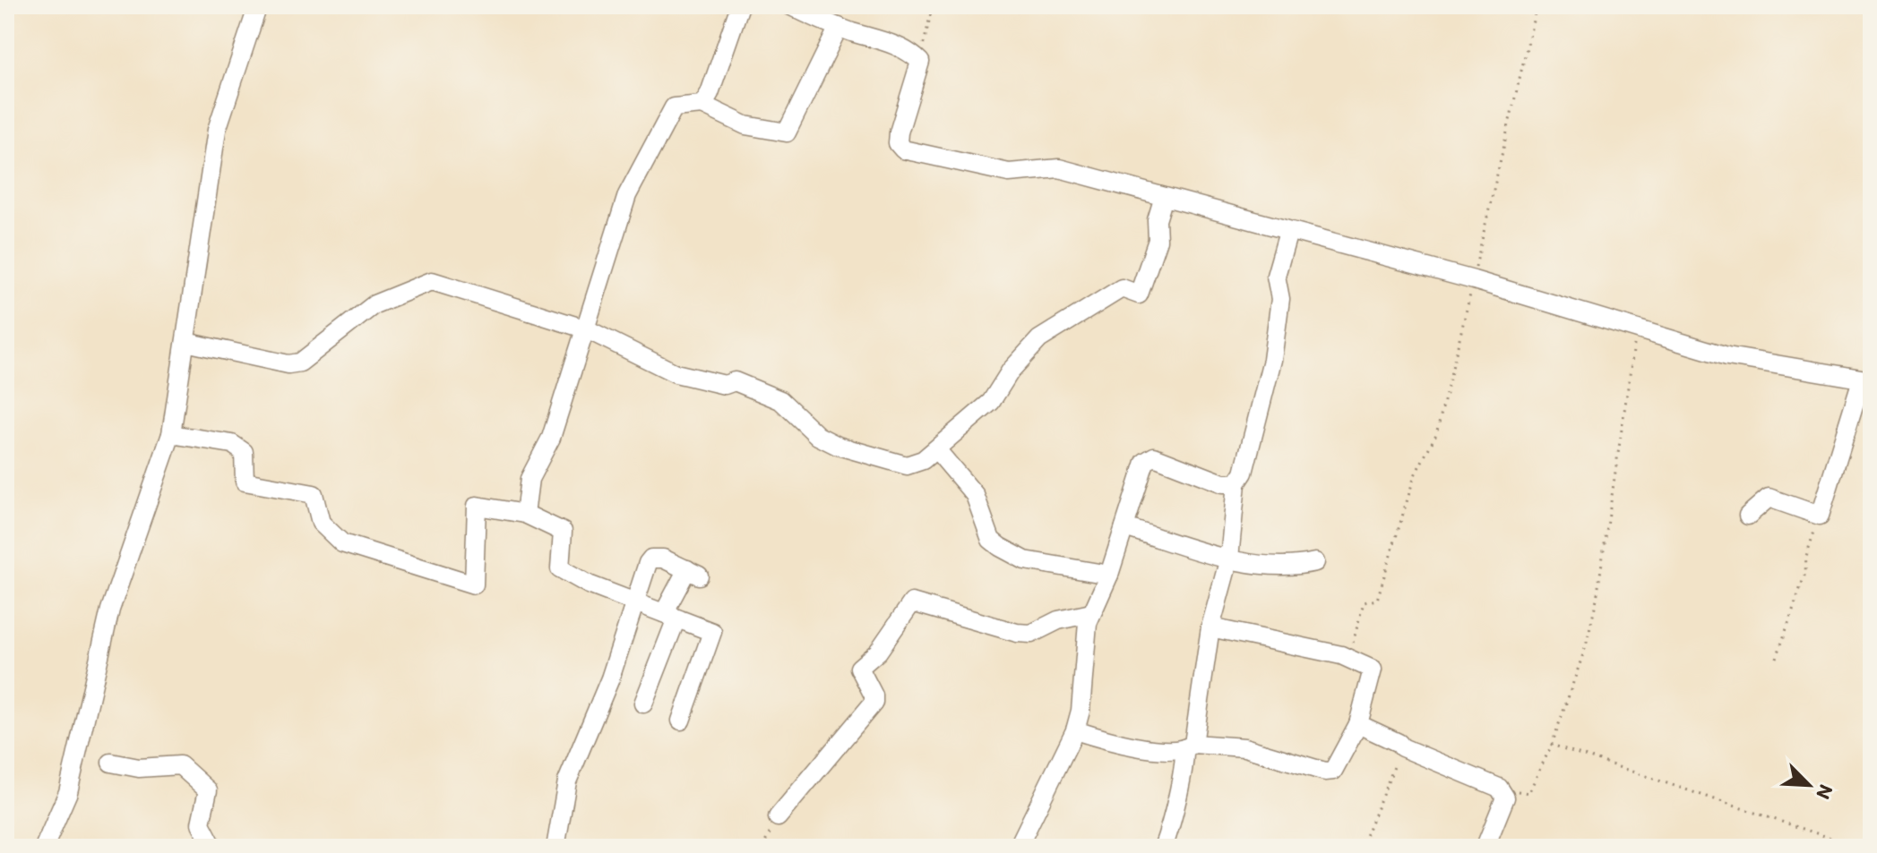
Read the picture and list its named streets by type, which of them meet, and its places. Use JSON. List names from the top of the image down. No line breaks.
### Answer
{"north":"bottom right"}
